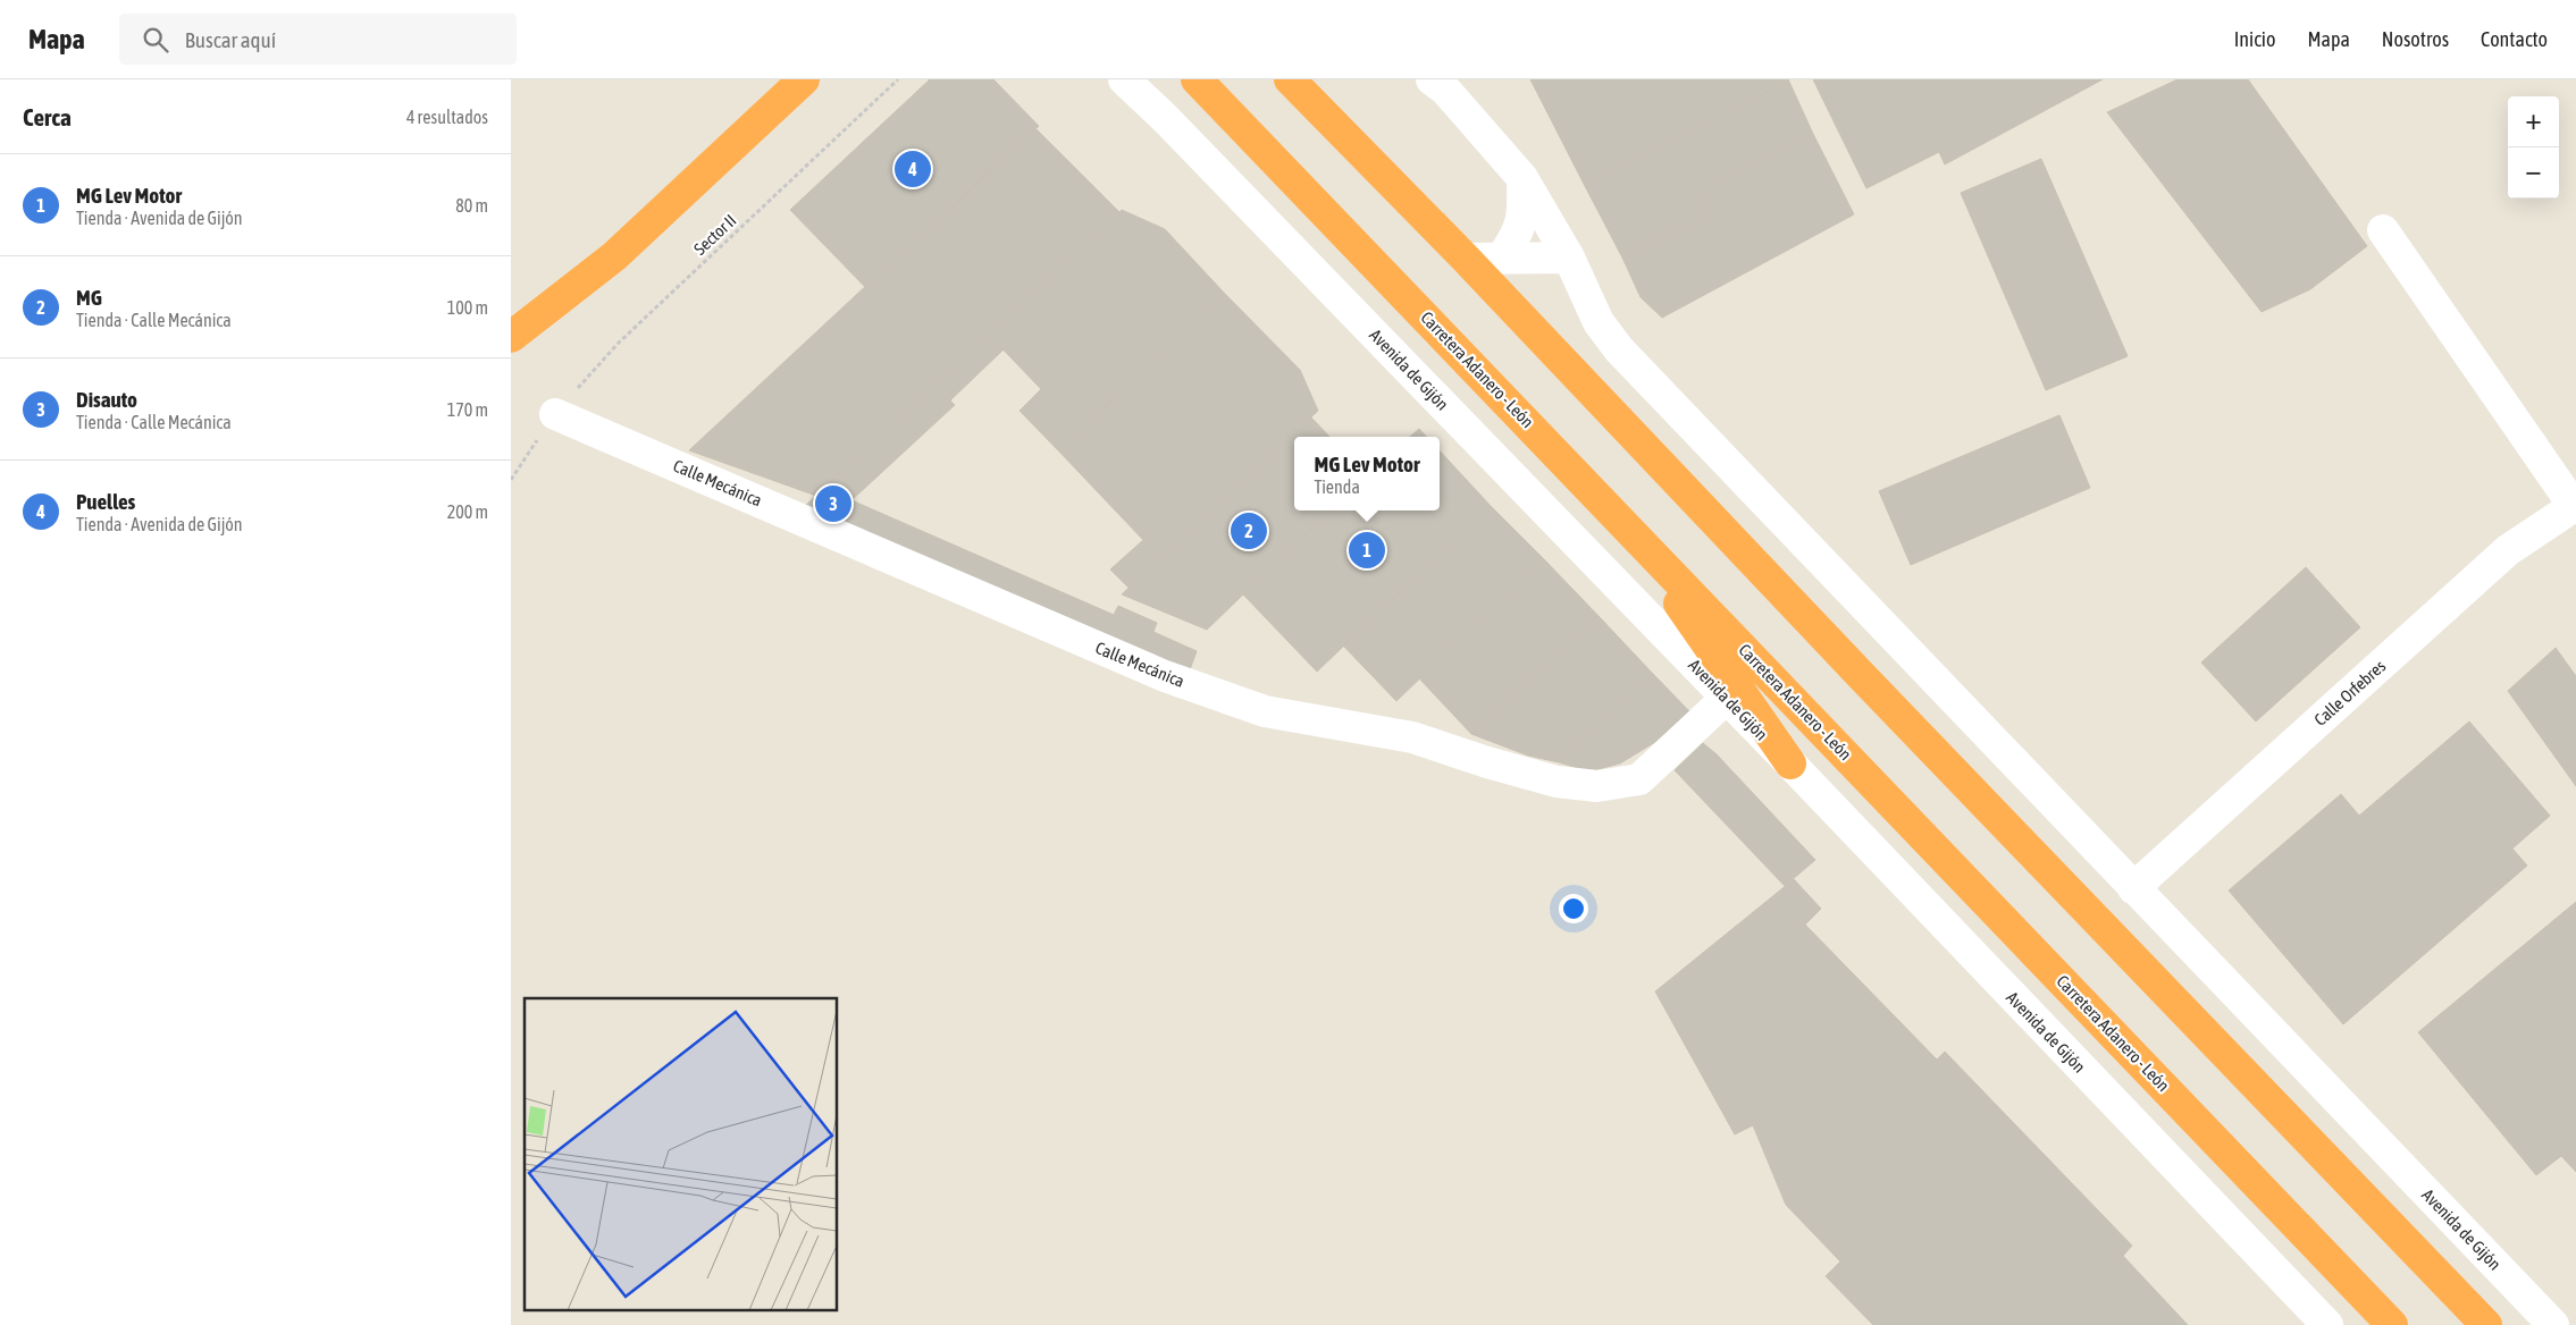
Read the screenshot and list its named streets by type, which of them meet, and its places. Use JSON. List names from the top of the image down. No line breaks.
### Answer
{"streets":{"highway":["Carretera Adanero - León"],"street":["Avenida de Gijón","Calle Mecánica","Calle Orfebres"],"path":["Sector II"]},"crossings":[["Sector II","Calle Mecánica"],["Avenida de Gijón","Calle Mecánica"],["Avenida de Gijón","Calle Orfebres"]],"page":{"header":"Mapa","search":"Buscar aquí","nav":["Inicio","Mapa","Nosotros","Contacto"],"heading":["Cerca","4 resultados"],"map_buttons":["+","−"],"pins":["4","3","2","1"],"list":[{"mark":"1","name":"MG Lev Motor","note":"Tienda · Avenida de Gijón","value":"80 m"},{"mark":"2","name":"MG","note":"Tienda · Calle Mecánica","value":"100 m"},{"mark":"3","name":"Disauto","note":"Tienda · Calle Mecánica","value":"170 m"},{"mark":"4","name":"Puelles","note":"Tienda · Avenida de Gijón","value":"200 m"}],"popup":["MG Lev Motor","Tienda"]}}
